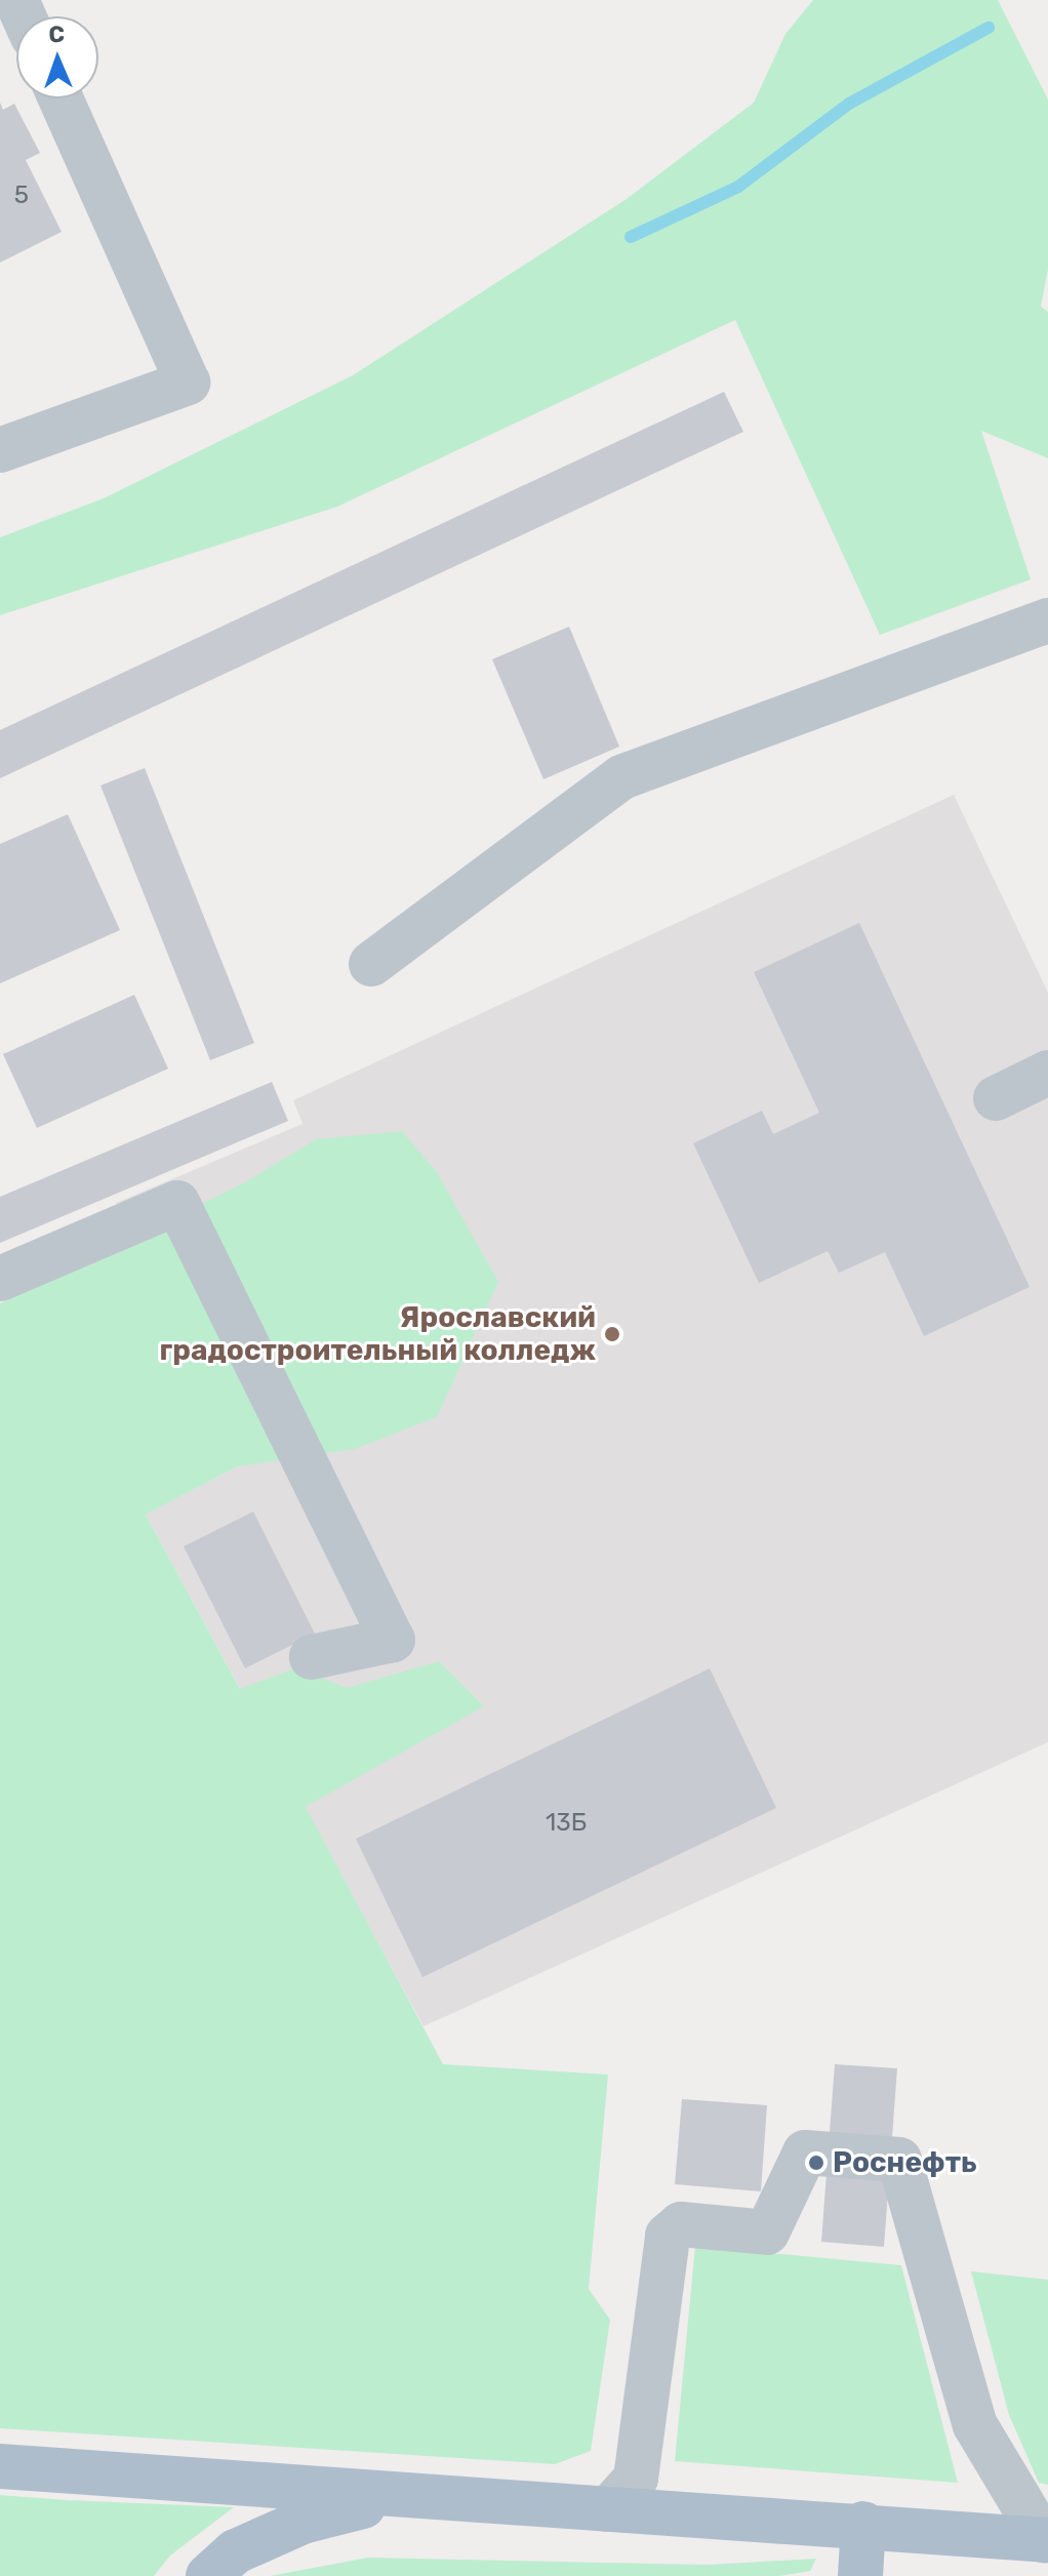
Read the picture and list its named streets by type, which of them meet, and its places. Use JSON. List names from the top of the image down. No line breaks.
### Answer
{"places":["Ярославский градостроительный колледж","Роснефть"],"house_numbers":["5","13Б"],"north":"top"}
